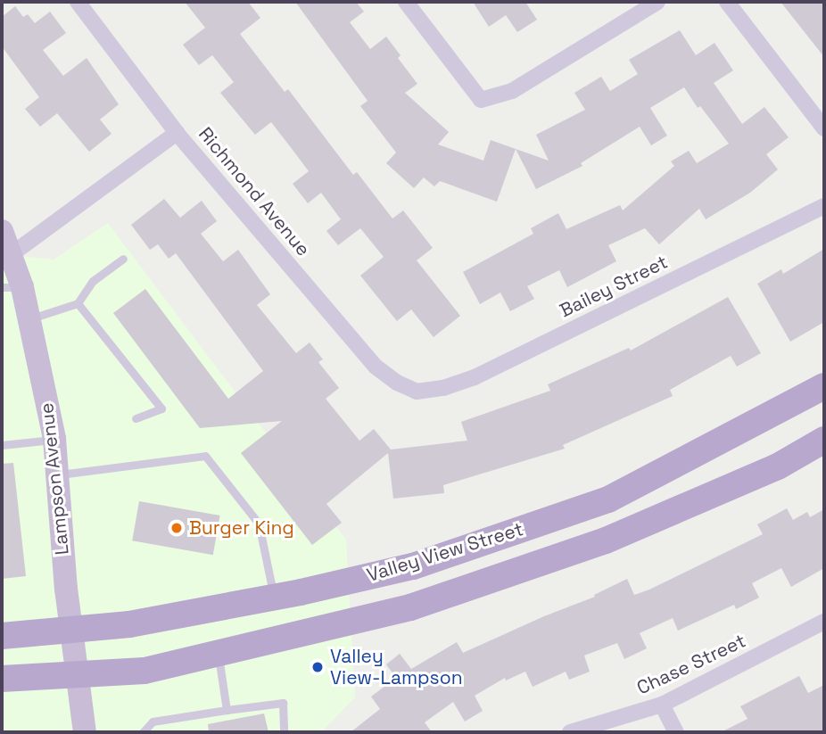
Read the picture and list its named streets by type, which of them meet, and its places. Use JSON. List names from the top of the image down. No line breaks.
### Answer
{"streets":{"main road":["Lampson Avenue","Valley View Street"],"street":["Richmond Avenue","Bailey Street","Chase Street"]},"crossings":[["Richmond Avenue","Bailey Street"],["Lampson Avenue","Valley View Street"]],"places":["Burger King","Valley View-Lampson"]}
